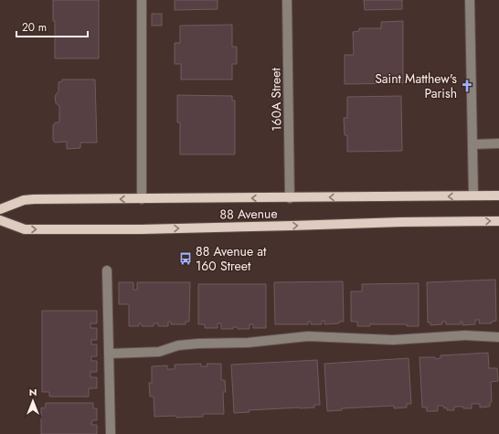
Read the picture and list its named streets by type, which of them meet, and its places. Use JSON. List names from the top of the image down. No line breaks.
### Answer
{"streets":{"main road":["88 Avenue"],"street":["160A Street"]},"crossings":[["160A Street","88 Avenue"]],"places":{"church":["Saint Matthew's Parish"],"bus stop":["88 Avenue at 160 Street"]},"scale_bar":"20 m","north":"top"}
